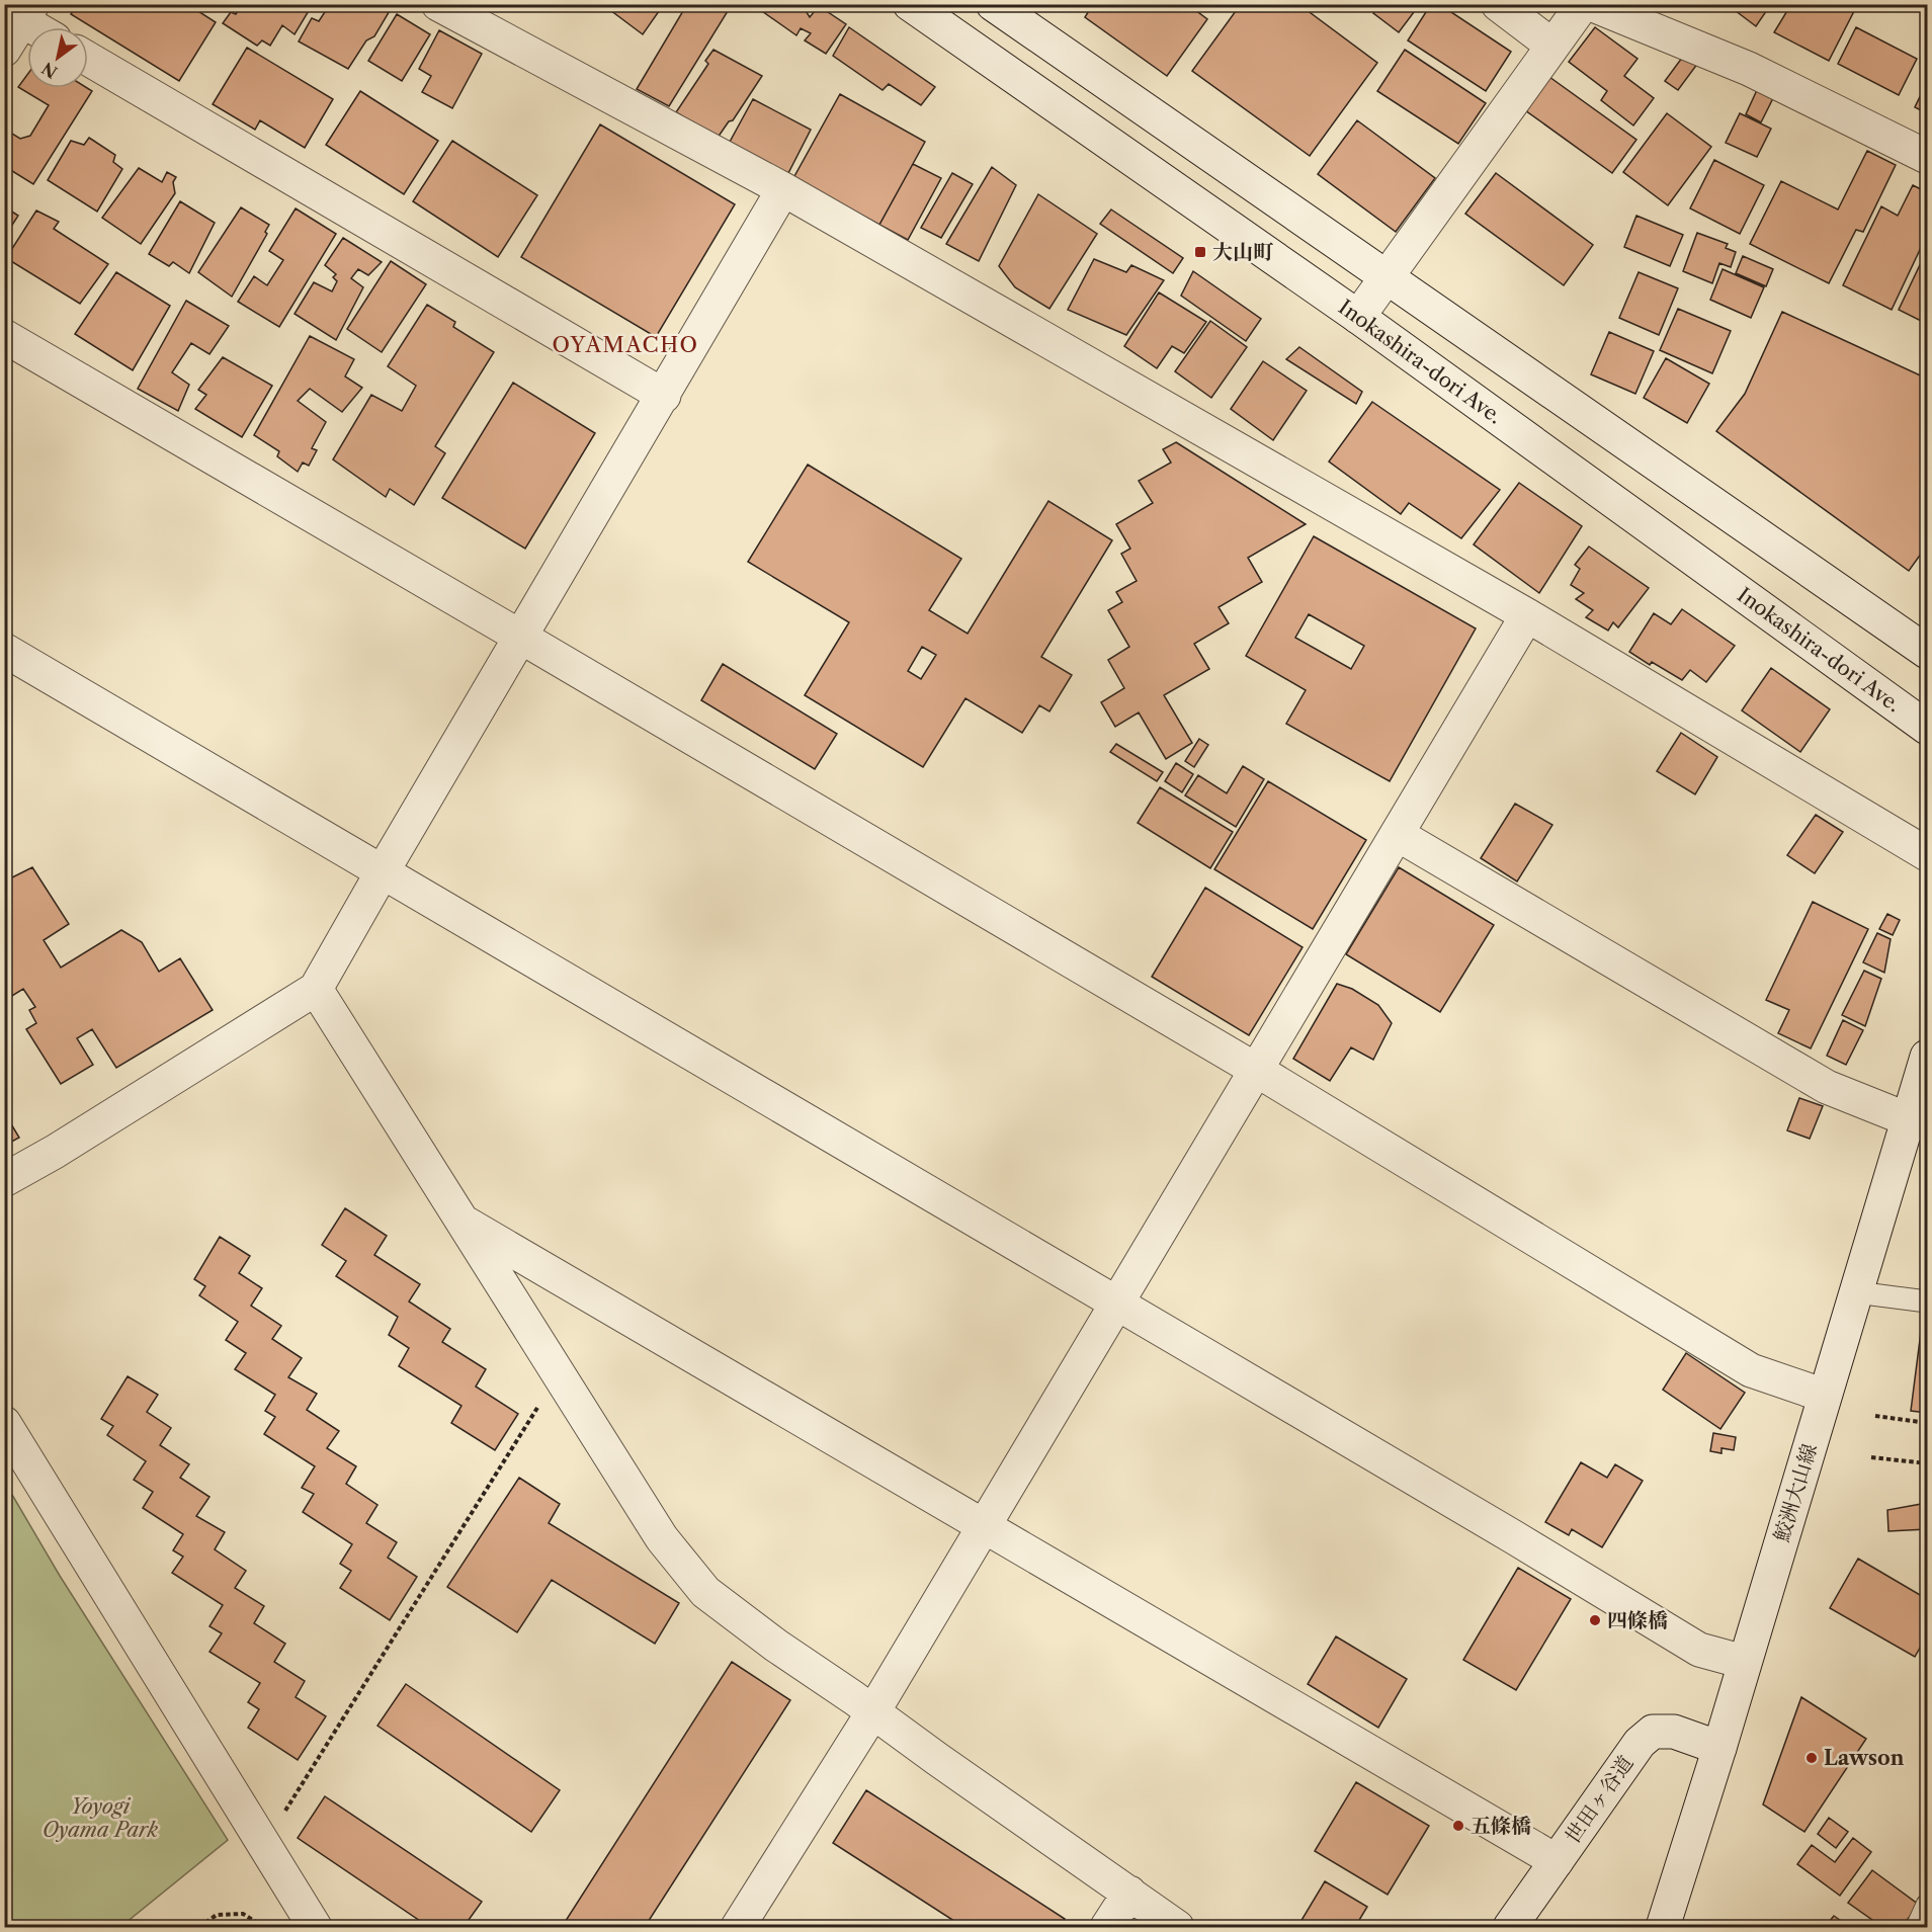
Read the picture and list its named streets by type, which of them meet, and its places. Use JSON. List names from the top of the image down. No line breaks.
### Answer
{"streets":{"street":["Inokashira-dori Ave.","鮫洲大山線","世田ヶ谷道"]},"crossings":[["鮫洲大山線","世田ヶ谷道"]],"districts":["OYAMACHO"],"parks":["Yoyogi Oyama Park"],"places":{"transit":["大山町"],"other":["四條橋","Lawson","五條橋"]},"north":"bottom left"}
